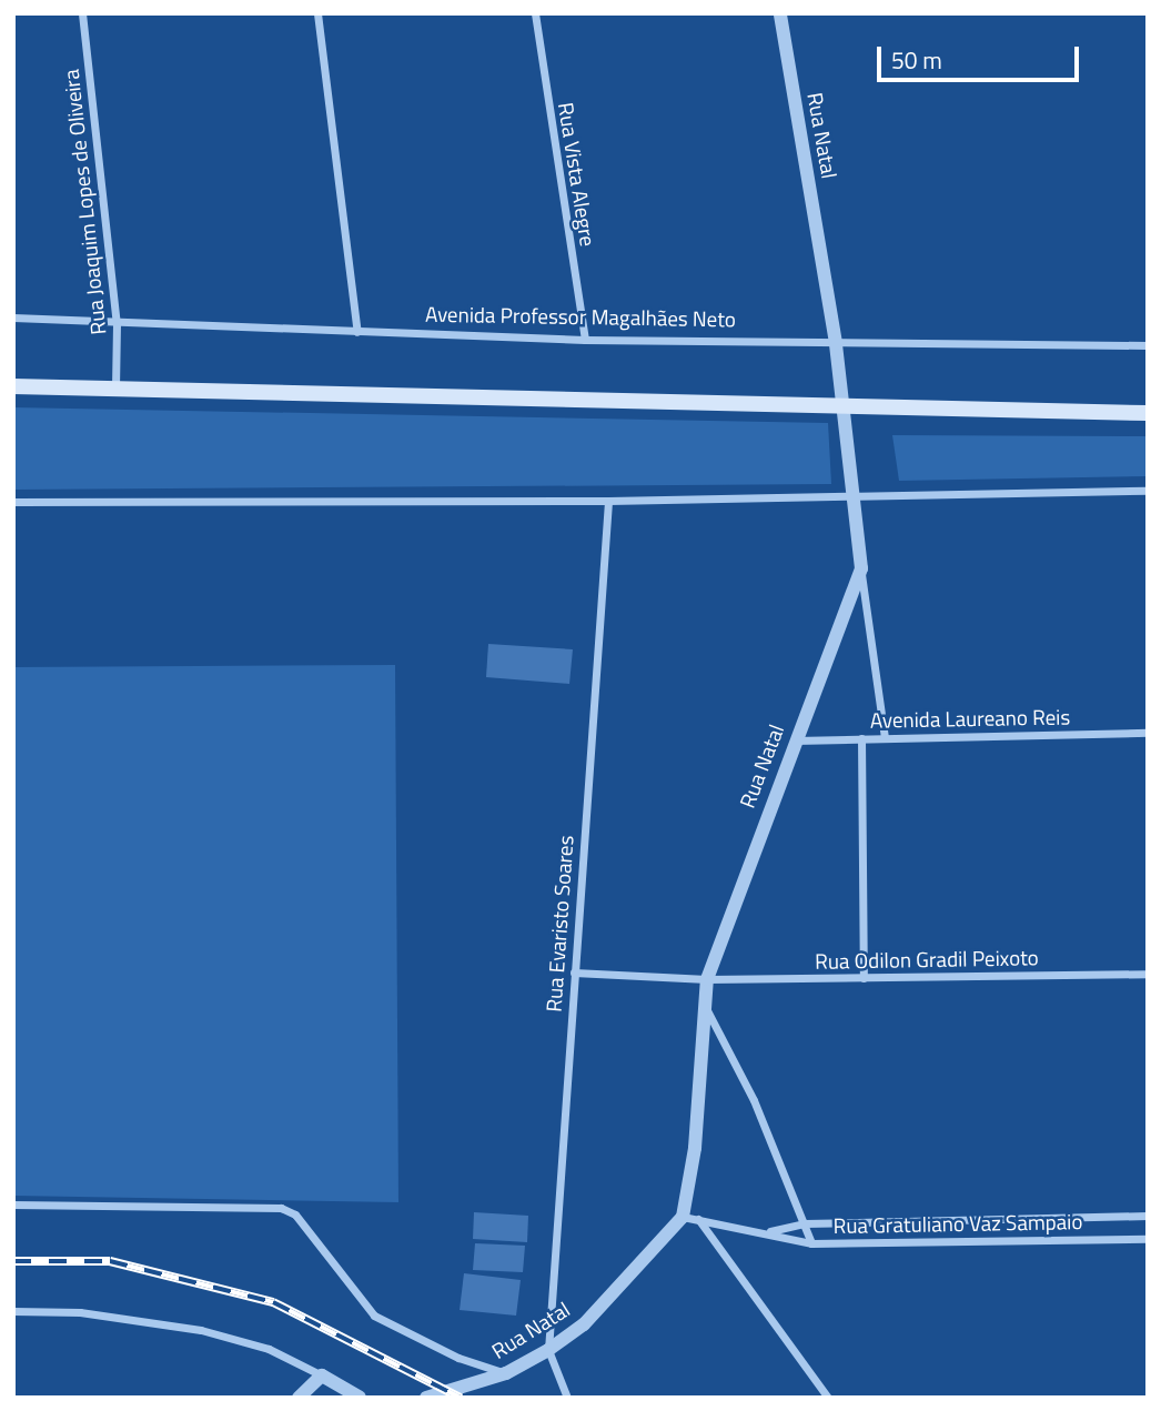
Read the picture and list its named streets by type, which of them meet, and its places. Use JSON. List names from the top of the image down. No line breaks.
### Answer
{"streets":{"street":["Rua Natal","Rua Vista Alegre","Rua Joaquim Lopes de Oliveira","Avenida Professor Magalhães Neto","Avenida Laureano Reis","Rua Evaristo Soares","Rua Odilon Gradil Peixoto","Rua Gratuliano Vaz Sampaio"]},"crossings":[["Rua Natal","Avenida Professor Magalhães Neto"],["Rua Natal","Avenida Laureano Reis"],["Rua Natal","Rua Evaristo Soares"],["Rua Natal","Rua Odilon Gradil Peixoto"],["Rua Natal","Rua Gratuliano Vaz Sampaio"],["Rua Vista Alegre","Avenida Professor Magalhães Neto"],["Rua Joaquim Lopes de Oliveira","Avenida Professor Magalhães Neto"],["Rua Evaristo Soares","Rua Odilon Gradil Peixoto"]],"scale_bar":"50 m"}
